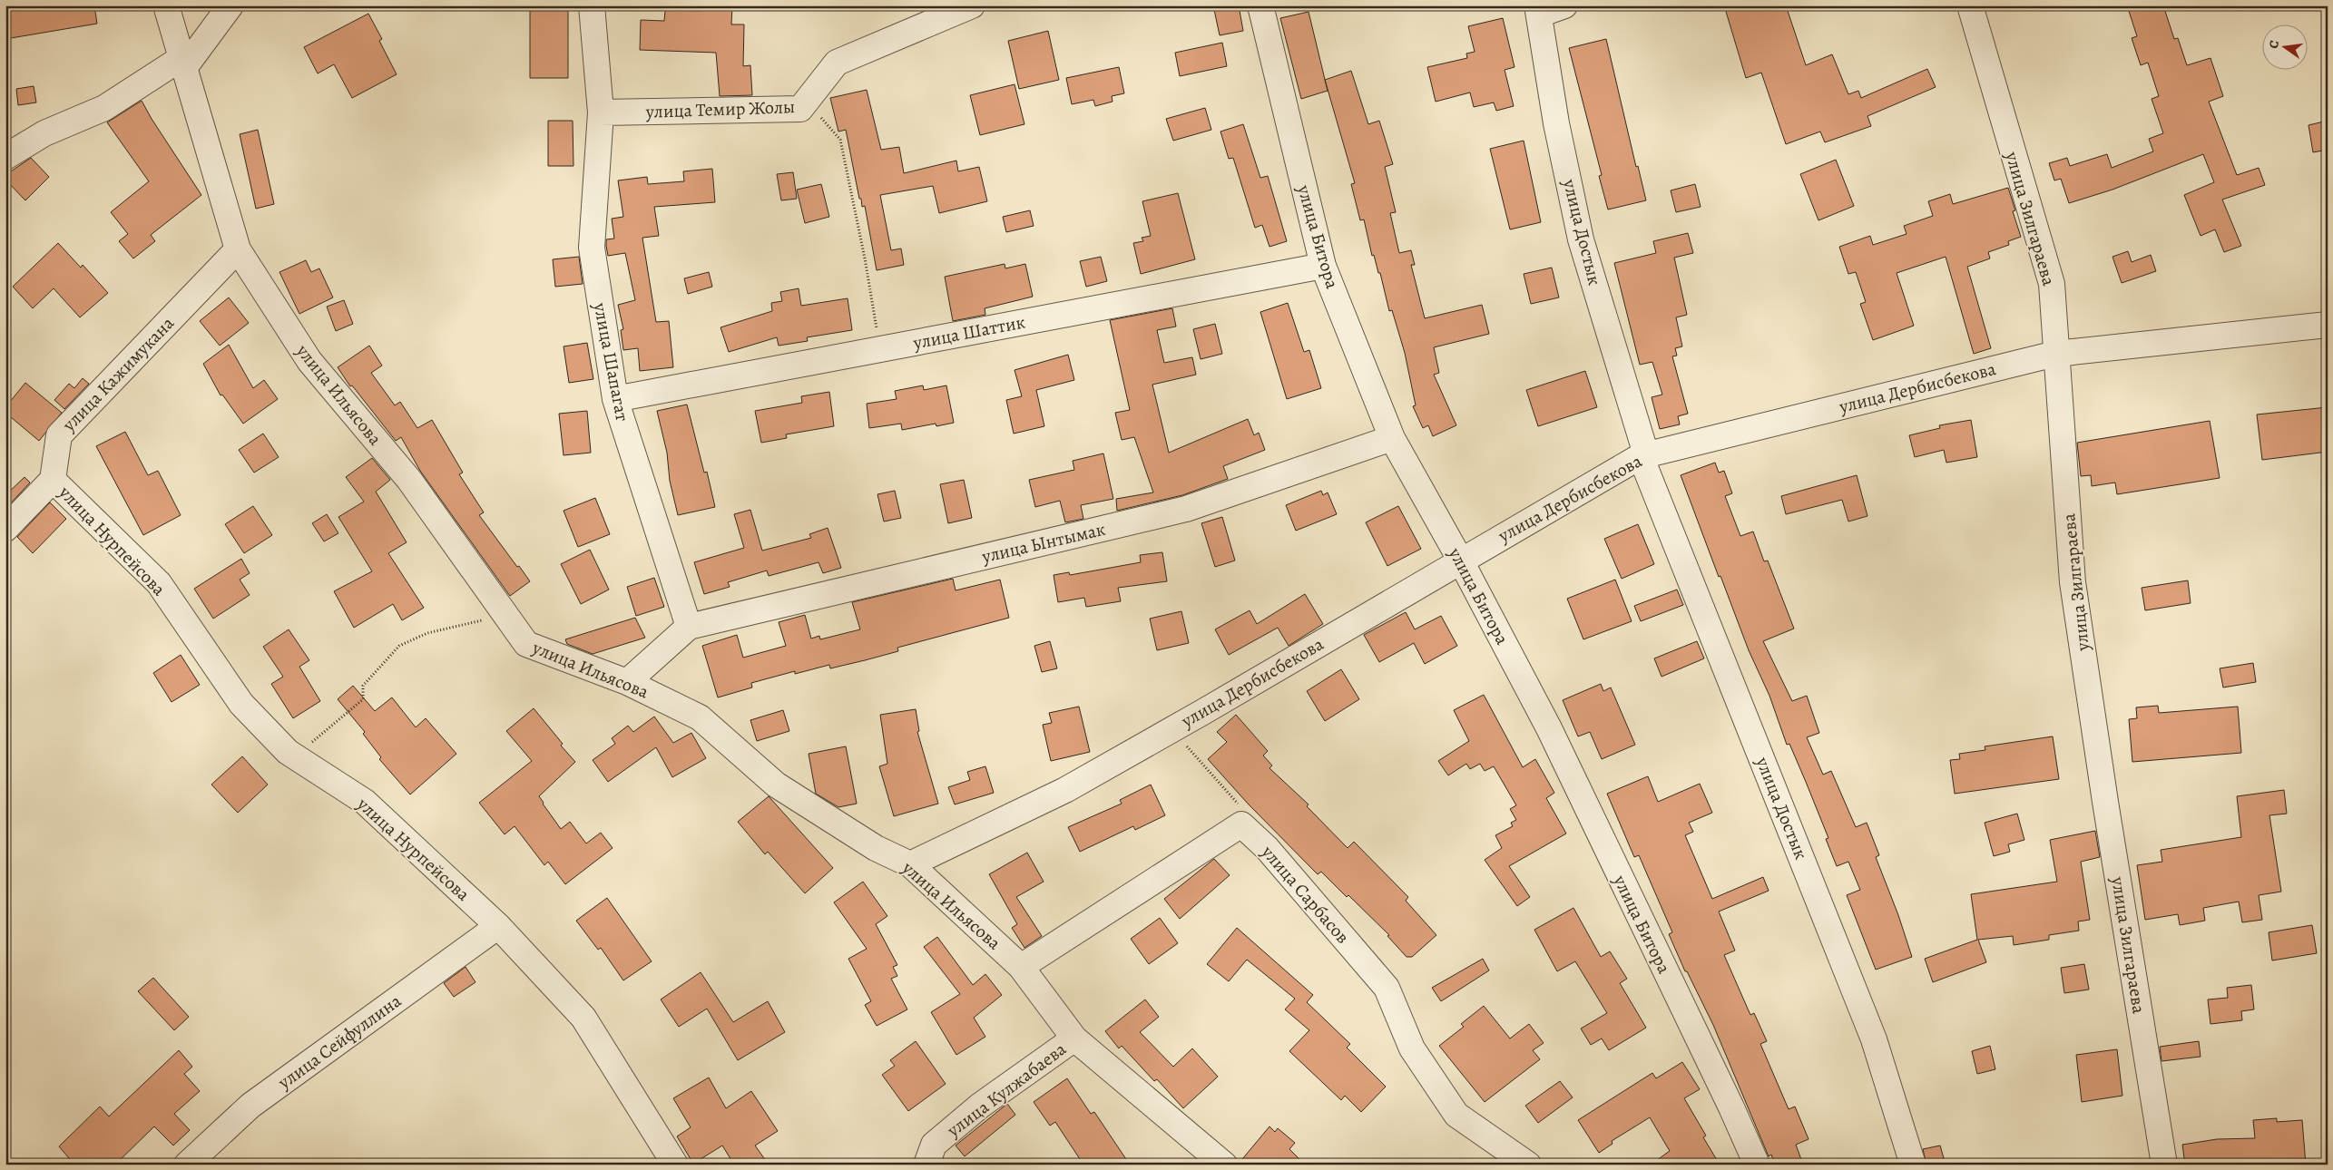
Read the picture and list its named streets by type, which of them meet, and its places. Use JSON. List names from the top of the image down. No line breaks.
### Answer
{"streets":{"street":["улица Темир Жолы","улица Зилгараева","улица Достык","улица Битора","улица Шаттик","улица Шапагат","улица Кажимукана","улица Дербисбекова","улица Ильясова","улица Нурпейсова","улица Ынтымак","улица Сарбасов","улица Сейфуллина","улица Кулжабаева"]},"crossings":[["улица Темир Жолы","улица Шапагат"],["улица Зилгараева","улица Дербисбекова"],["улица Достык","улица Дербисбекова"],["улица Битора","улица Шаттик"],["улица Битора","улица Дербисбекова"],["улица Битора","улица Ынтымак"],["улица Шаттик","улица Шапагат"],["улица Шапагат","улица Ынтымак"],["улица Кажимукана","улица Ильясова"],["улица Кажимукана","улица Нурпейсова"],["улица Дербисбекова","улица Ильясова"],["улица Ильясова","улица Кулжабаева"],["улица Нурпейсова","улица Сейфуллина"]],"north":"left"}
